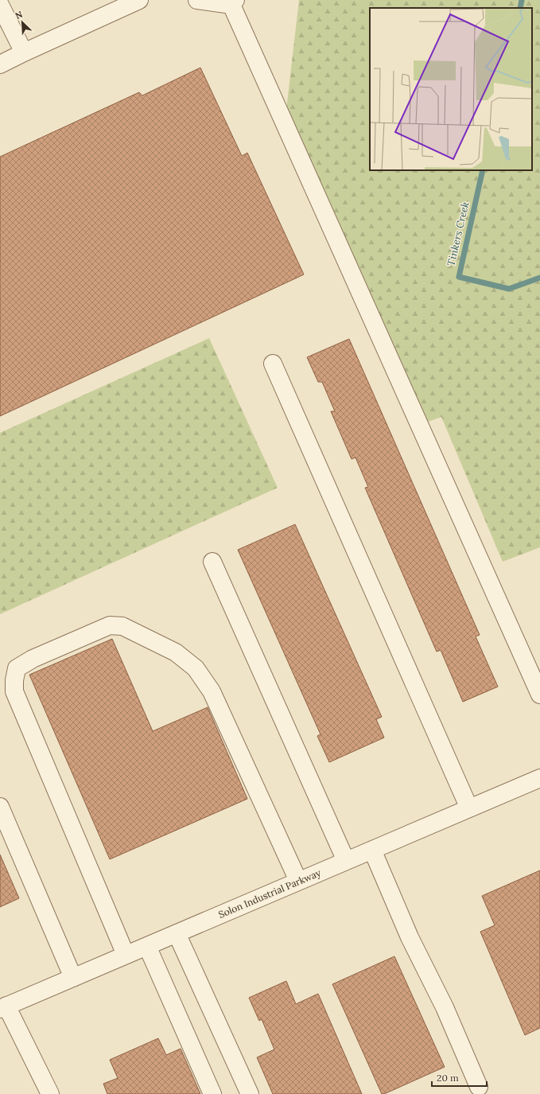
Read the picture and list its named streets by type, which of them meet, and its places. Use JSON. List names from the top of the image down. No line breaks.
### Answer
{"streets":{"street":["Solon Industrial Parkway"]},"water":["Tinkers Creek"],"scale_bar":"20 m","north":"top left"}
